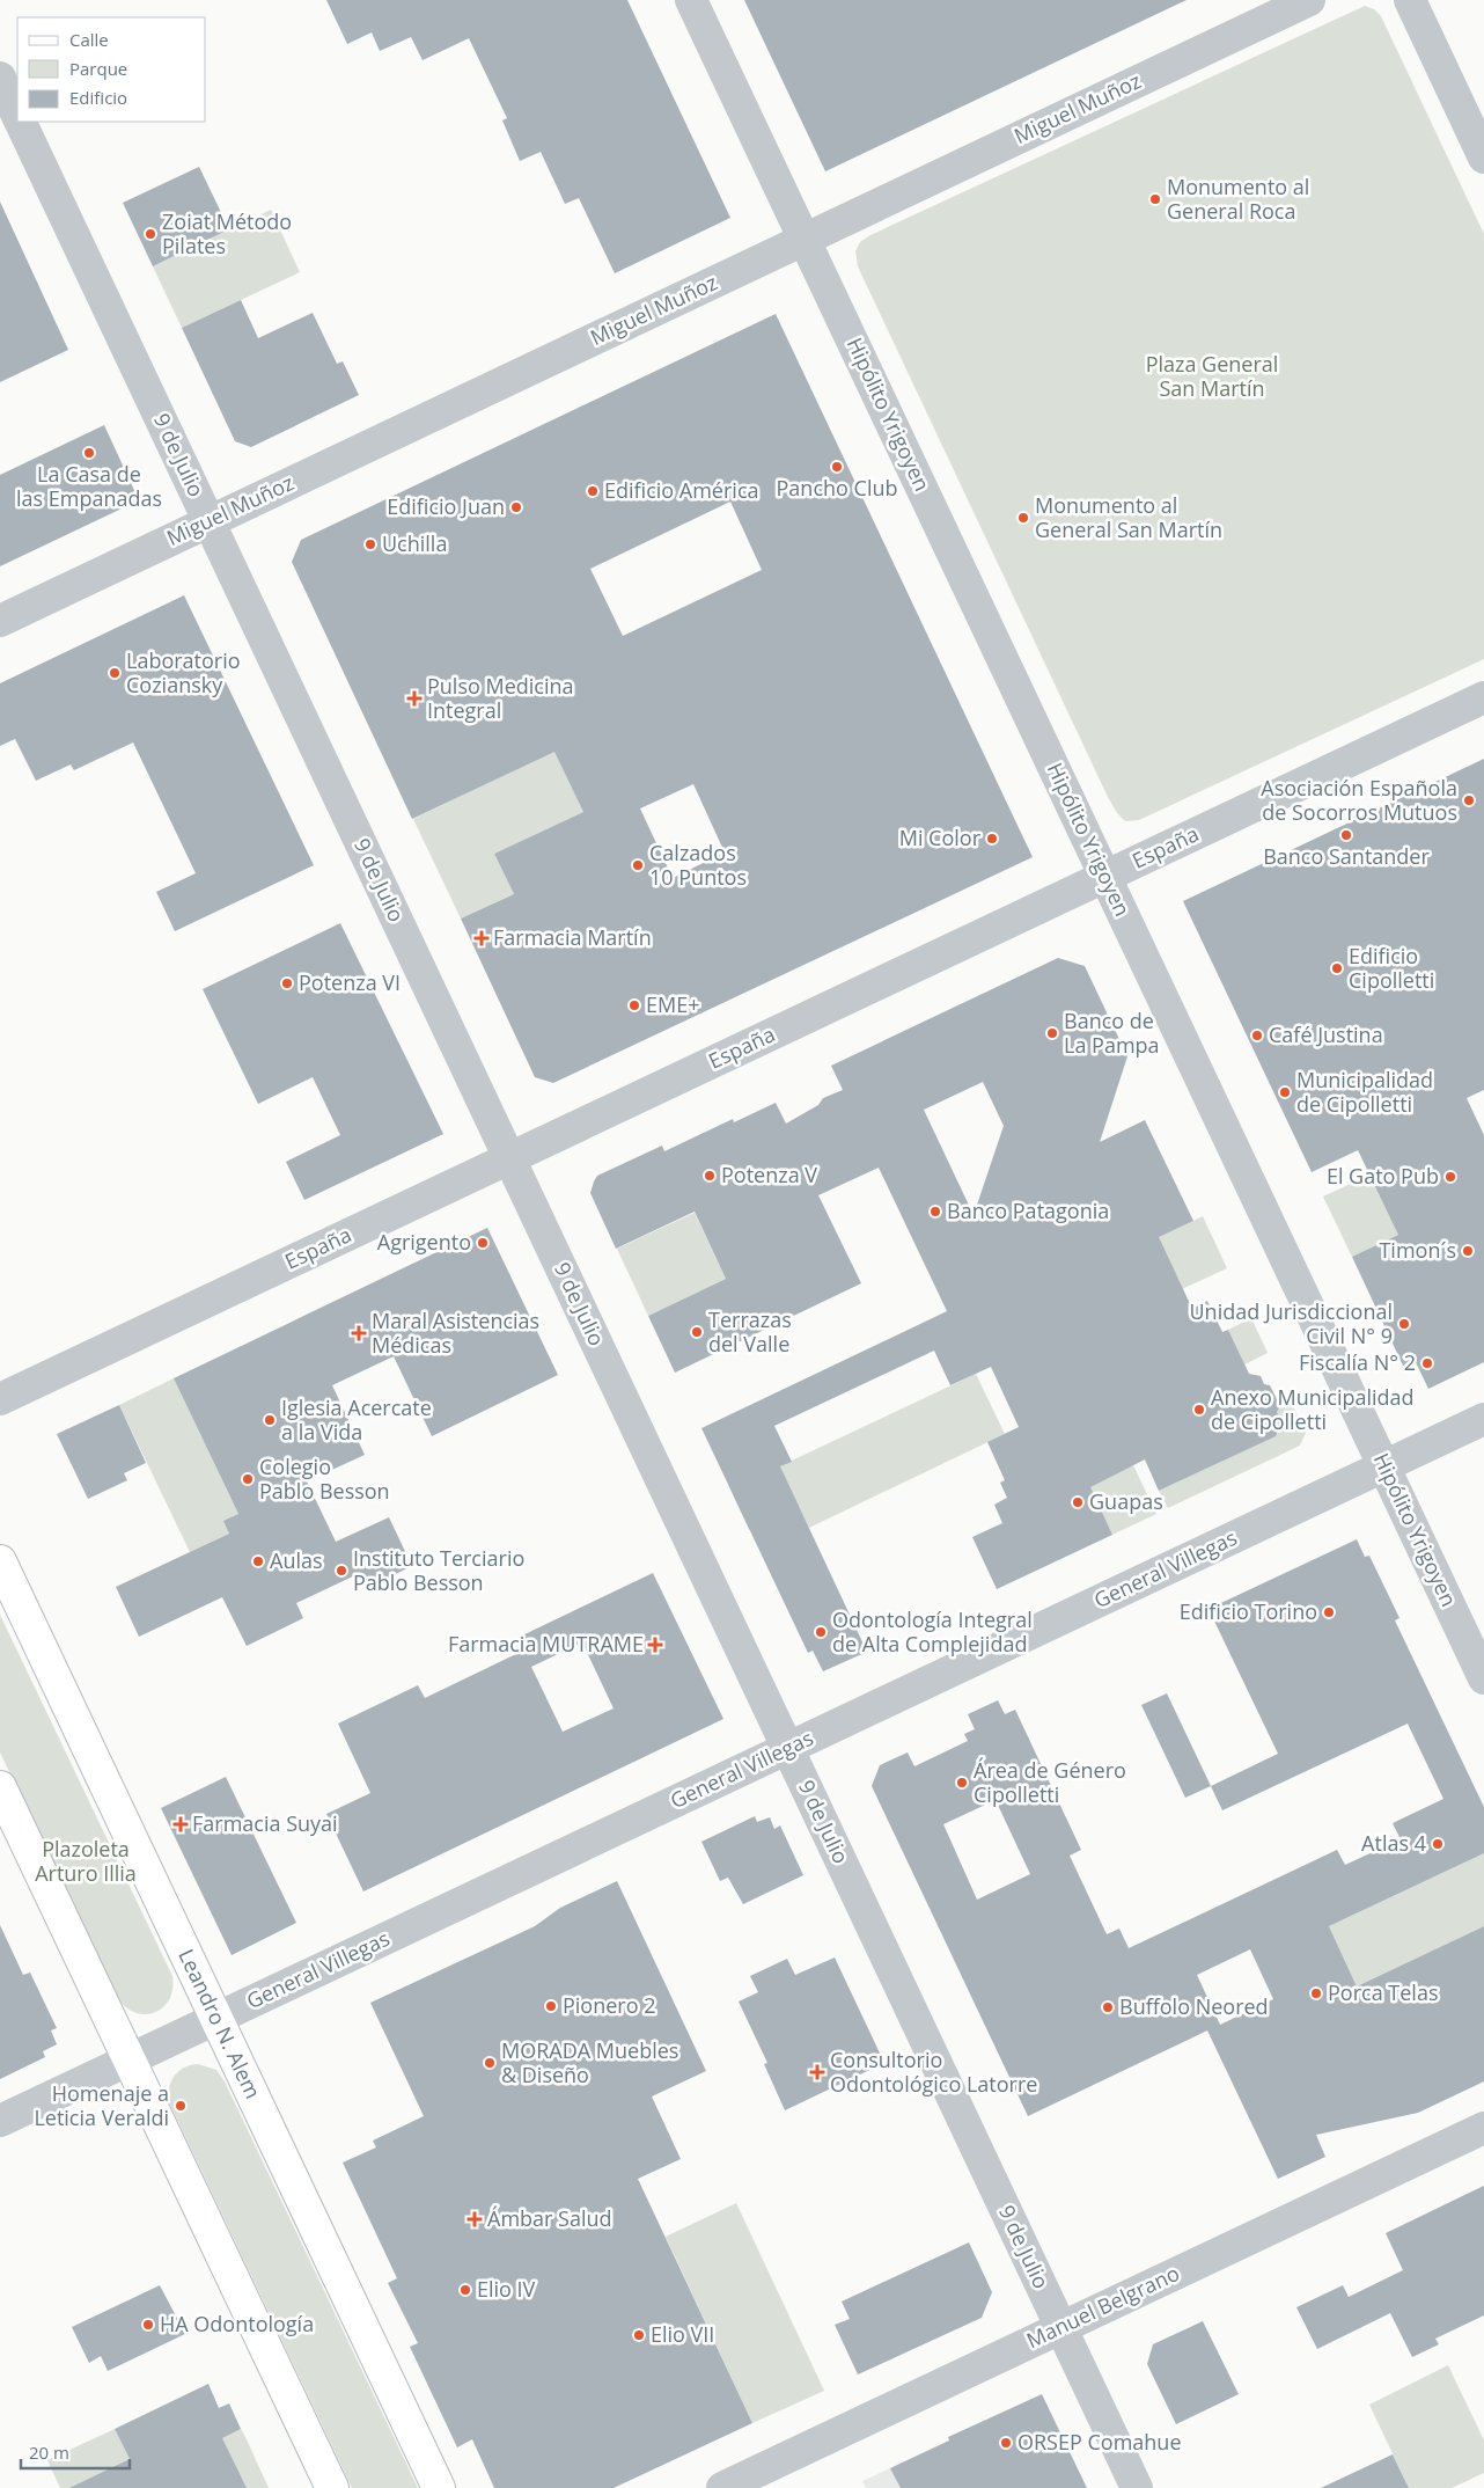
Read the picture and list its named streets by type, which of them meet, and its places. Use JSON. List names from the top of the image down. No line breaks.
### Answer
{"streets":{"main road":["Leandro N. Alem"],"street":["Miguel Muñoz","Hipólito Yrigoyen","9 de Julio","España","General Villegas","Manuel Belgrano"]},"crossings":[["Miguel Muñoz","Hipólito Yrigoyen"],["Miguel Muñoz","9 de Julio"],["Hipólito Yrigoyen","España"],["Hipólito Yrigoyen","General Villegas"],["9 de Julio","España"],["9 de Julio","General Villegas"],["9 de Julio","Manuel Belgrano"],["General Villegas","Leandro N. Alem"]],"parks":["Plaza General San Martín","Plazoleta Arturo Illia"],"places":{"other":["Monumento al General Roca","Zoiat Método Pilates","La Casa de las Empanadas","Pancho Club","Edificio América","Edificio Juan","Monumento al General San Martín","Uchilla","Laboratorio Coziansky","Asociación Española de Socorros Mutuos","Banco Santander","Mi Color","Calzados 10 Puntos","Edificio Cipolletti","Potenza VI","EME+","Banco de La Pampa","Café Justina","Municipalidad de Cipolletti","Potenza V","El Gato Pub","Banco Patagonia","Agrigento","Timon´s","Unidad Jurisdiccional Civil N° 9","Terrazas del Valle","Fiscalía N° 2","Anexo Municipalidad de Cipolletti","Iglesia Acercate a la Vida","Colegio Pablo Besson","Guapas","Aulas","Instituto Terciario Pablo Besson","Edificio Torino","Odontología Integral de Alta Complejidad","Área de Género Cipolletti","Atlas 4","Porca Telas","Pionero 2","Buffolo Neored","MORADA Muebles & Diseño","Homenaje a Leticia Veraldi","Elio IV","HA Odontología","Elio VII","ORSEP Comahue"],"health":["Pulso Medicina Integral","Farmacia Martín","Maral Asistencias Médicas","Farmacia MUTRAME","Farmacia Suyai","Consultorio Odontológico Latorre","Ámbar Salud"]},"legend":["Calle","Parque","Edificio"],"scale_bar":"20 m"}
